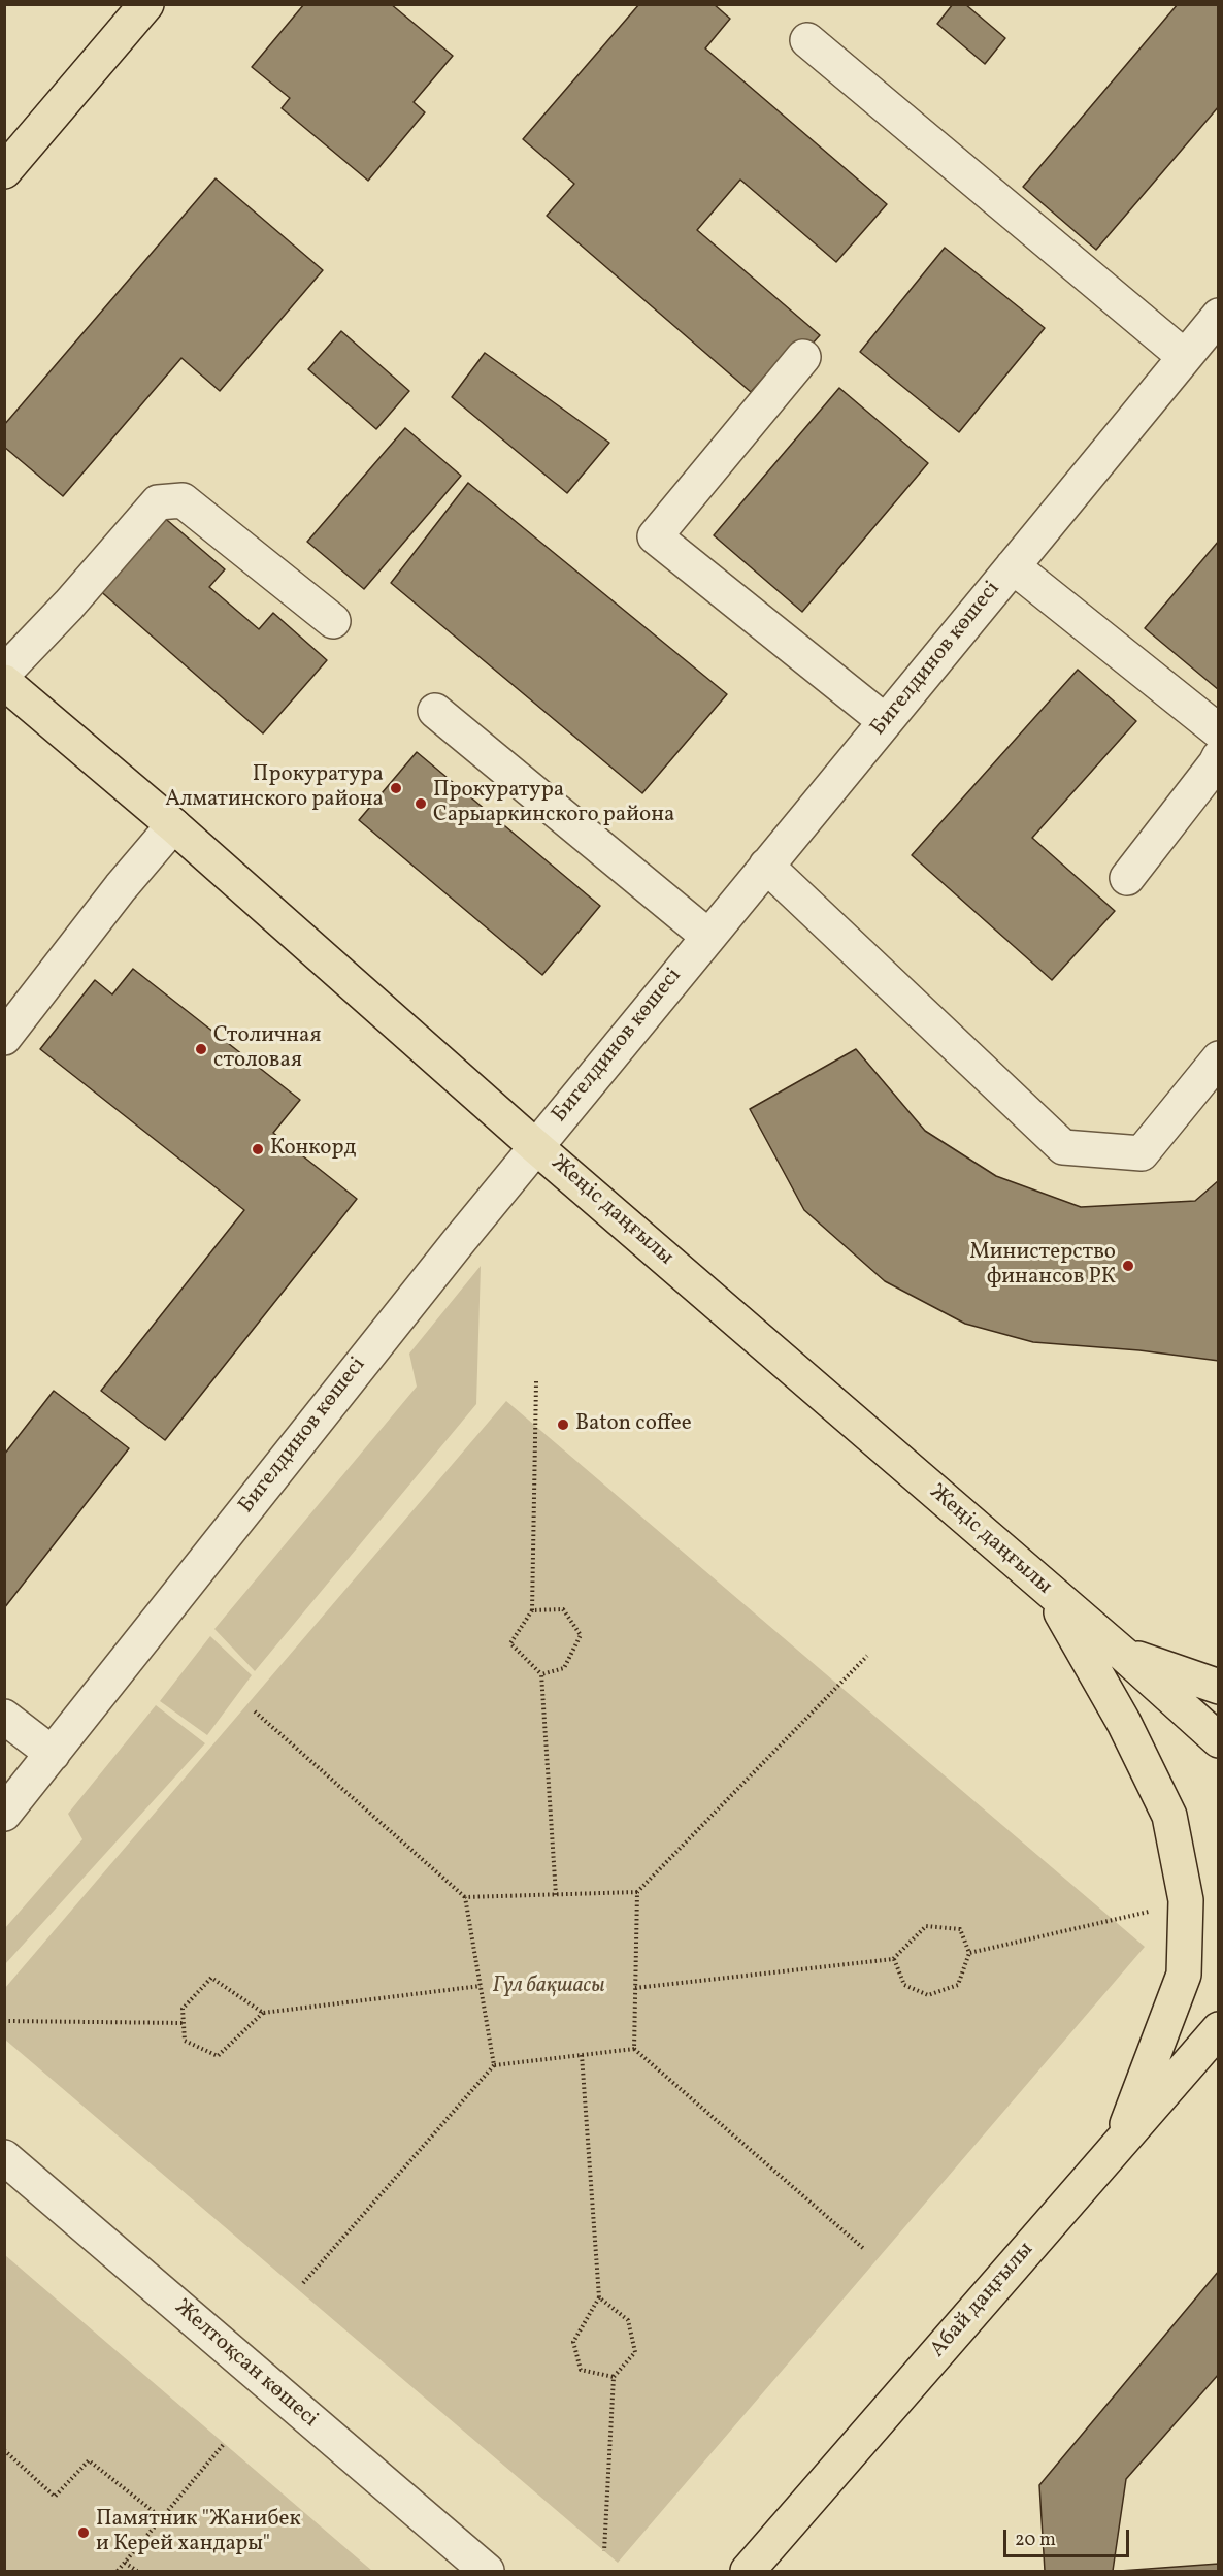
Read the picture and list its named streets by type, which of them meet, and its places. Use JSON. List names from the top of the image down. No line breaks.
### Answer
{"streets":{"main road":["Жеңіс даңғылы","Абай даңғылы"],"street":["Бигелдинов көшесі","Желтоқсан көшесі"]},"crossings":[["Бигелдинов көшесі","Жеңіс даңғылы"]],"parks":["Гүл бақшасы"],"places":["Прокуратура Алматинского района","Прокуратура Сарыаркинского района","Столичная столовая","Конкорд","Министерство финансов РК","Baton coffee","Памятник \"Жанибек и Керей хандары\""],"scale_bar":"20 m"}
